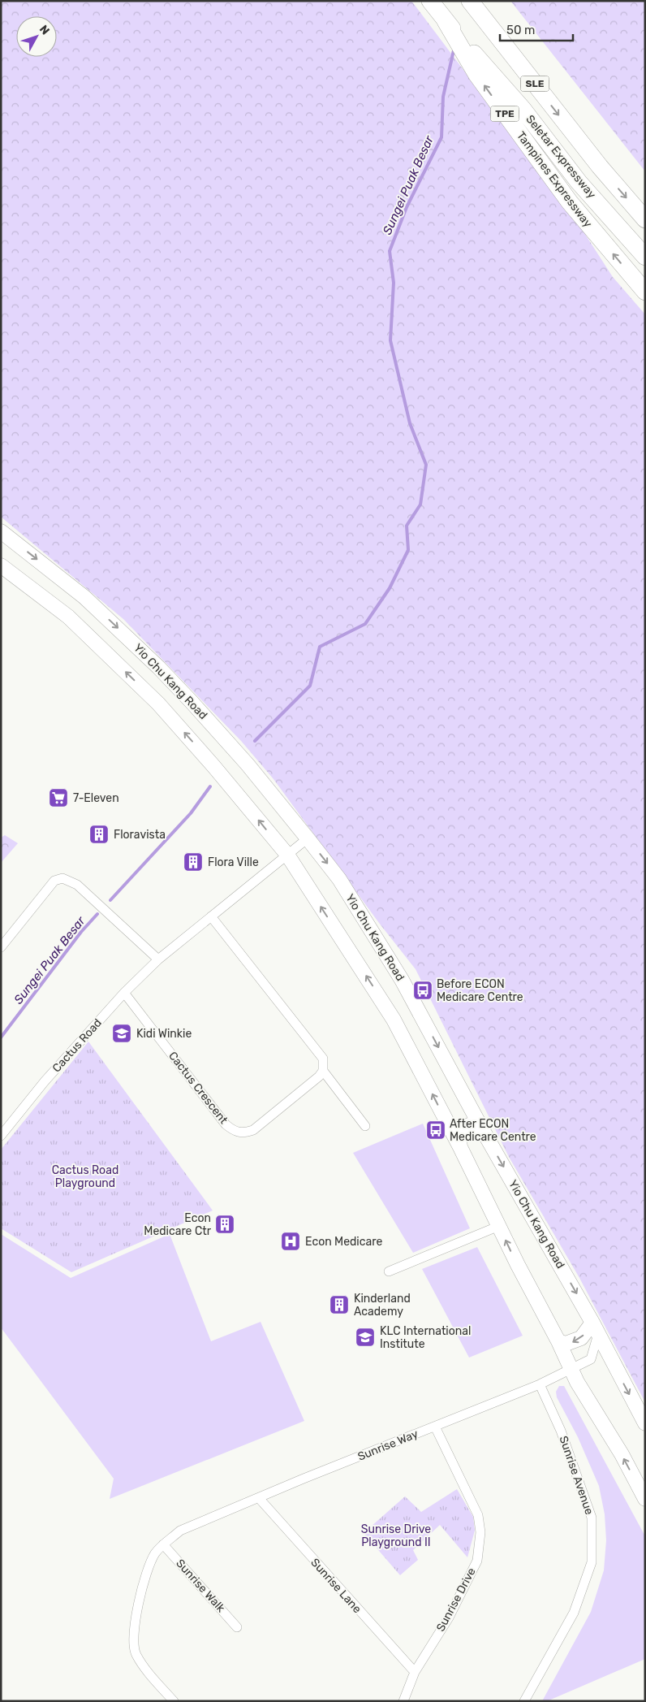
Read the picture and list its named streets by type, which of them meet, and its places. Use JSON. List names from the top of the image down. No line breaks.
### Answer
{"streets":{"highway":["SLE","TPE","Seletar Expressway","Tampines Expressway"],"main road":["Yio Chu Kang Road"],"street":["Cactus Road","Cactus Crescent","Sunrise Way","Sunrise Avenue","Sunrise Walk","Sunrise Lane","Sunrise Drive"]},"crossings":[["Seletar Expressway","Tampines Expressway"],["Yio Chu Kang Road","Cactus Road"],["Yio Chu Kang Road","Sunrise Way"],["Cactus Road","Cactus Crescent"],["Sunrise Way","Sunrise Avenue"],["Sunrise Way","Sunrise Walk"],["Sunrise Way","Sunrise Lane"],["Sunrise Way","Sunrise Drive"],["Sunrise Lane","Sunrise Drive"]],"water":["Sungei Puak Besar"],"parks":["Cactus Road Playground","Sunrise Drive Playground II"],"places":{"supermarket":["7-Eleven"],"building":["Floravista","Flora Ville","Econ Medicare Ctr","Kinderland Academy"],"bus stop":["Before ECON Medicare Centre","After ECON Medicare Centre"],"school or university":["Kidi Winkie","KLC International Institute"],"hospital":["Econ Medicare"]},"scale_bar":"50 m","north":"top right"}
